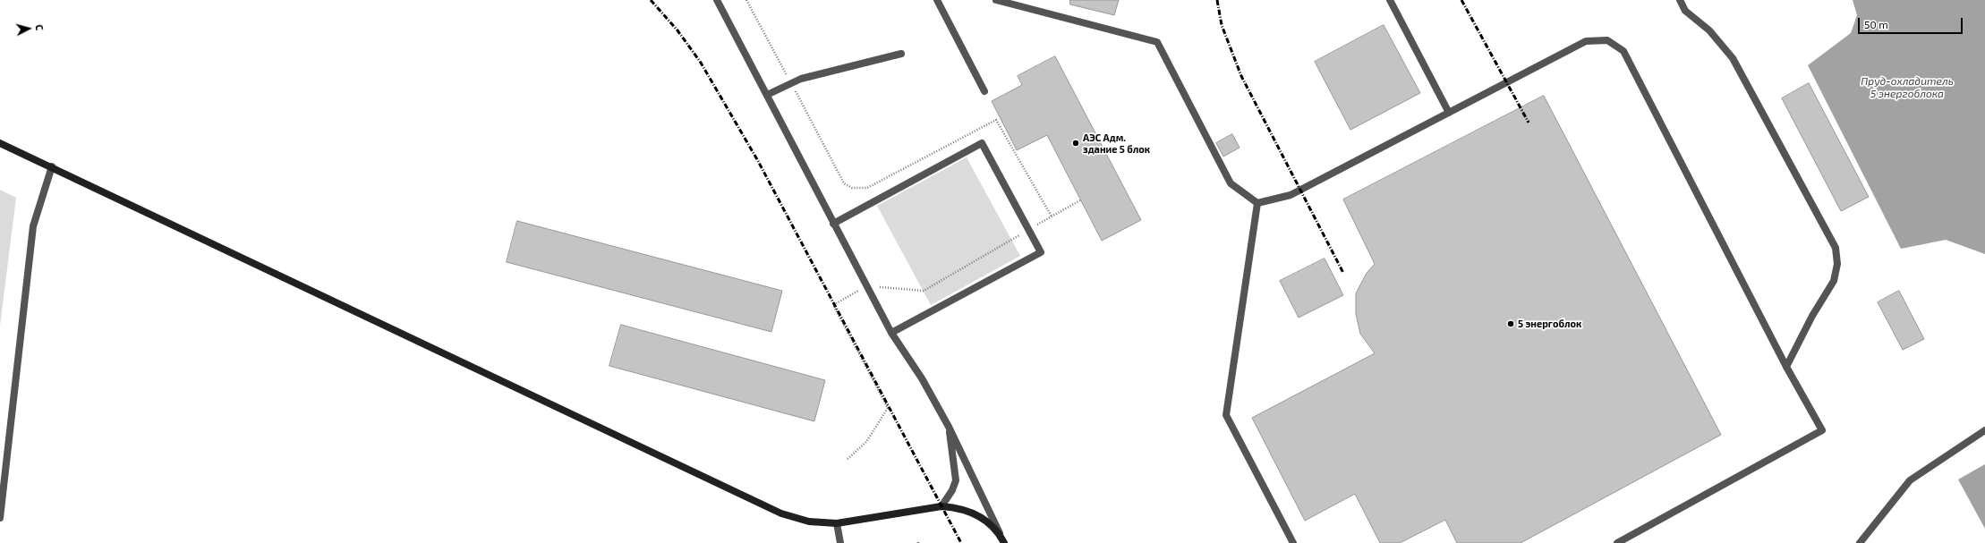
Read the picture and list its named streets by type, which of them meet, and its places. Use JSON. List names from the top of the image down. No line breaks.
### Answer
{"water":["Пруд-охладитель 5 энергоблока"],"places":["АЭС Адм. здание 5 блок","5 энергоблок"],"scale_bar":"50 m","north":"right"}
